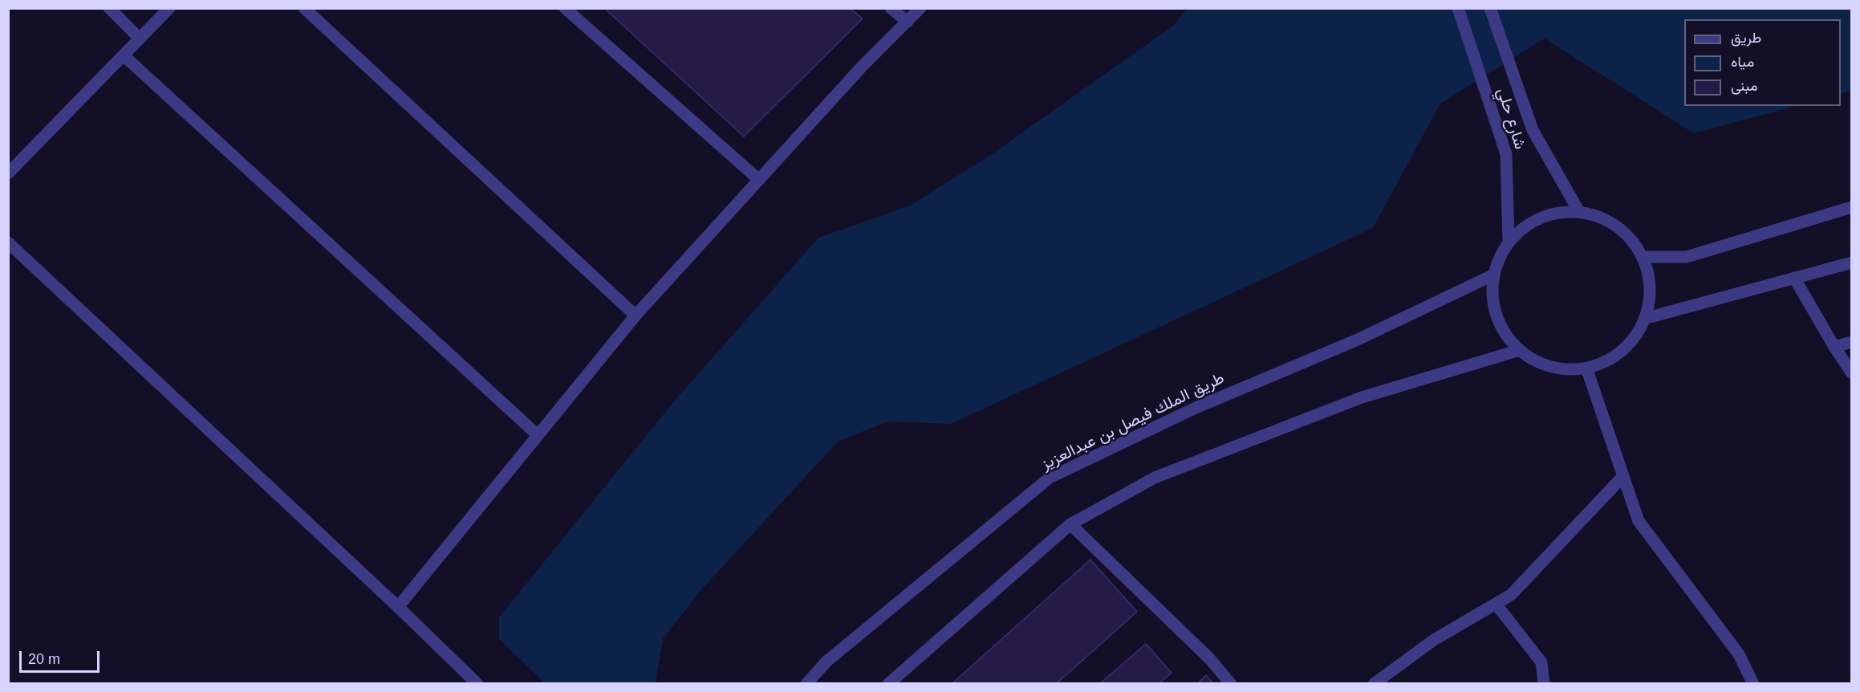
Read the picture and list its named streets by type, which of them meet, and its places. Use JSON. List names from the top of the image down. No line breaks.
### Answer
{"streets":{"street":["شارع حلي","طريق الملك فيصل بن عبدالعزيز"]},"crossings":[["شارع حلي","طريق الملك فيصل بن عبدالعزيز"]],"legend":["طريق","مياه","مبنى"],"scale_bar":"20 m"}
